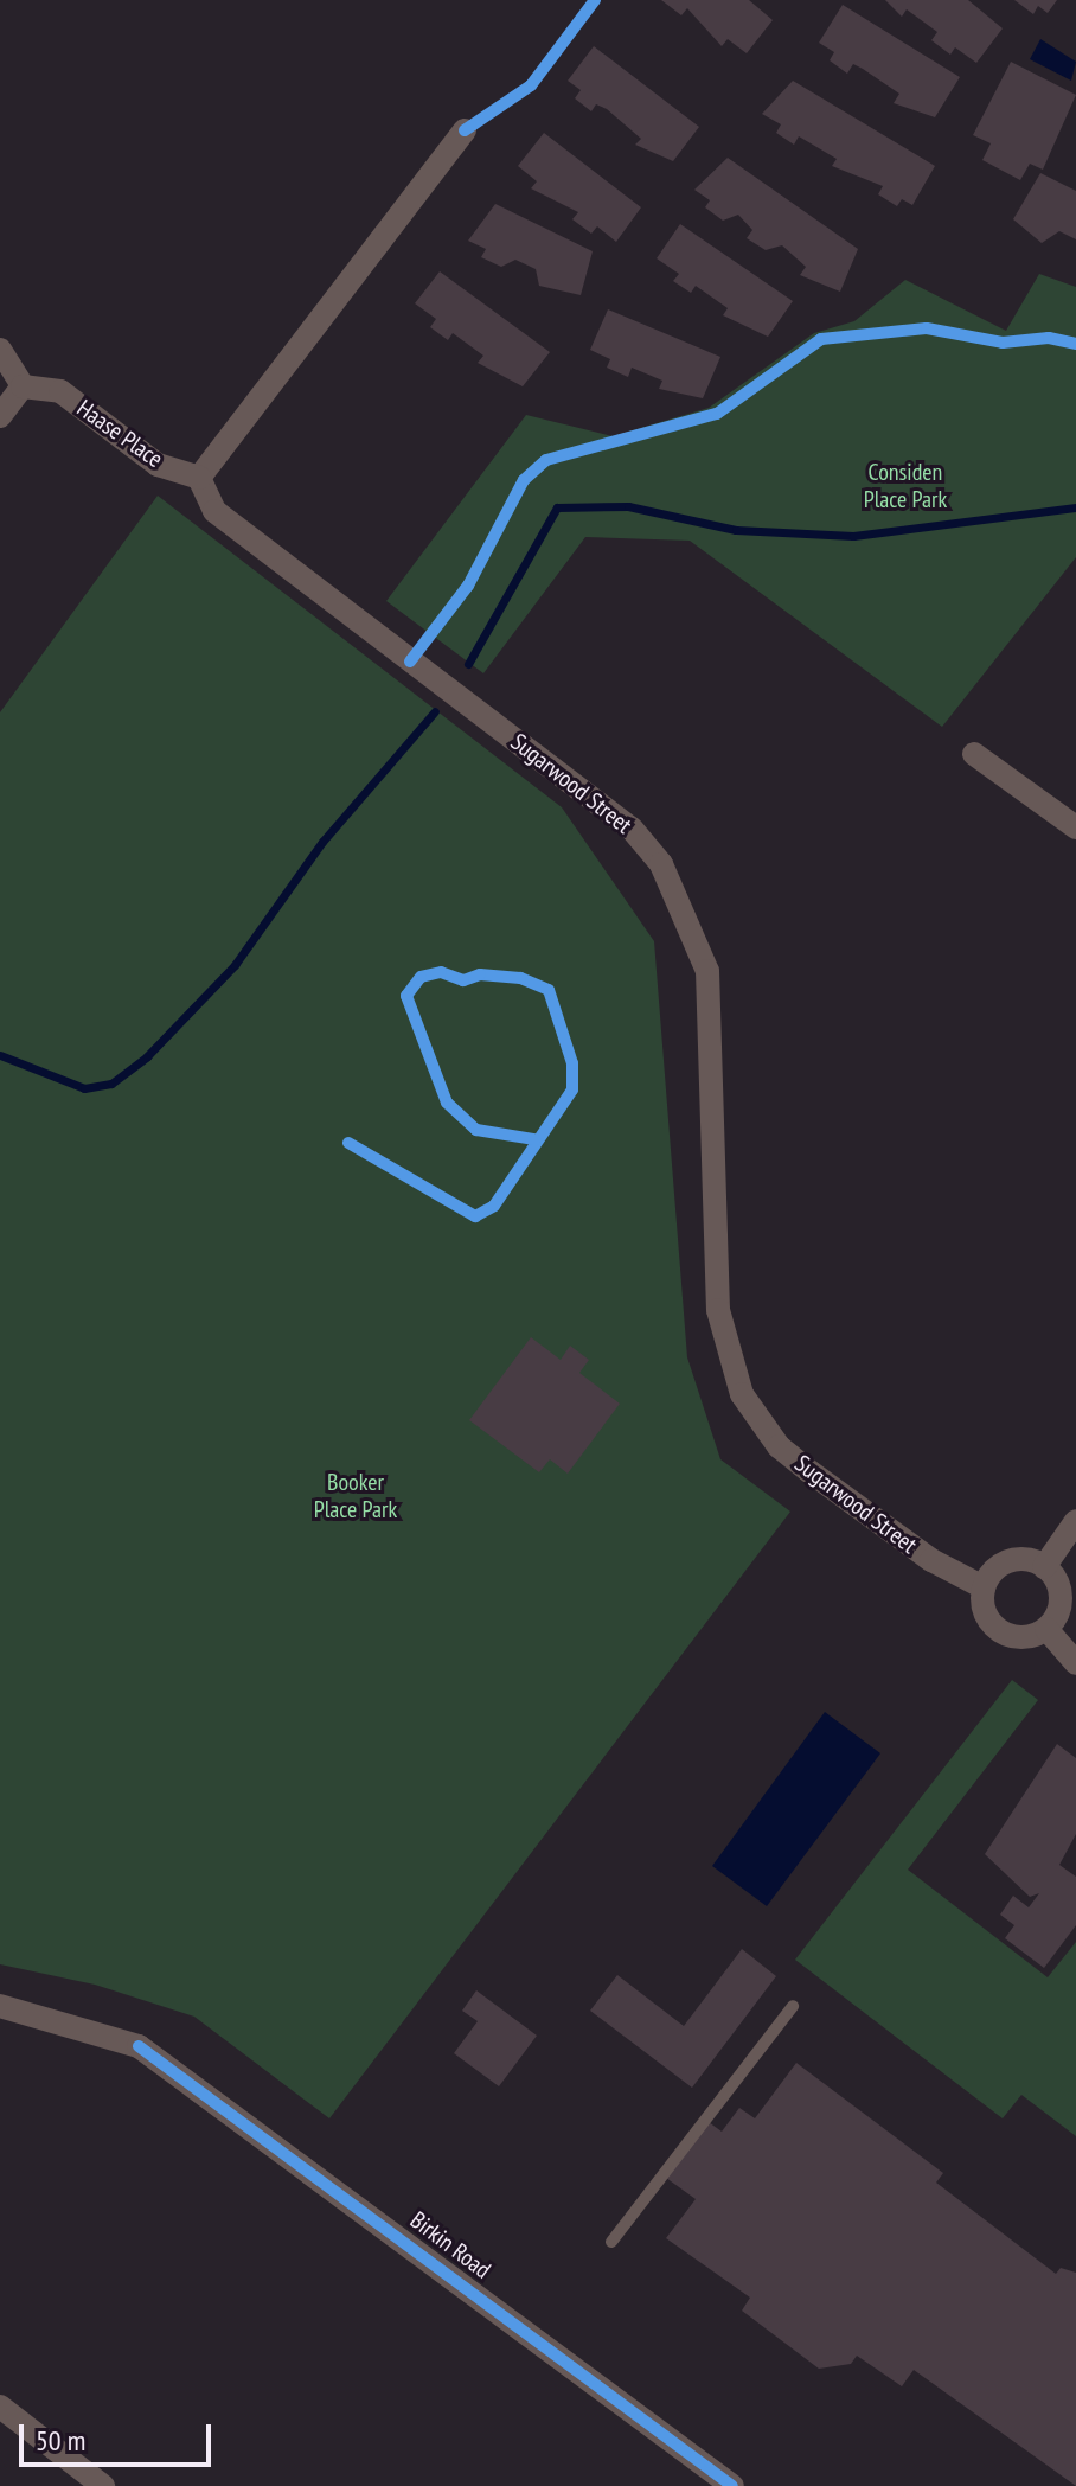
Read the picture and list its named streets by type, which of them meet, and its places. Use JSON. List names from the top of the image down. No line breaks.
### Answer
{"streets":{"street":["Haase Place","Sugarwood Street","Birkin Road"]},"crossings":[["Haase Place","Sugarwood Street"]],"parks":["Considen Place Park","Booker Place Park"],"scale_bar":"50 m"}
